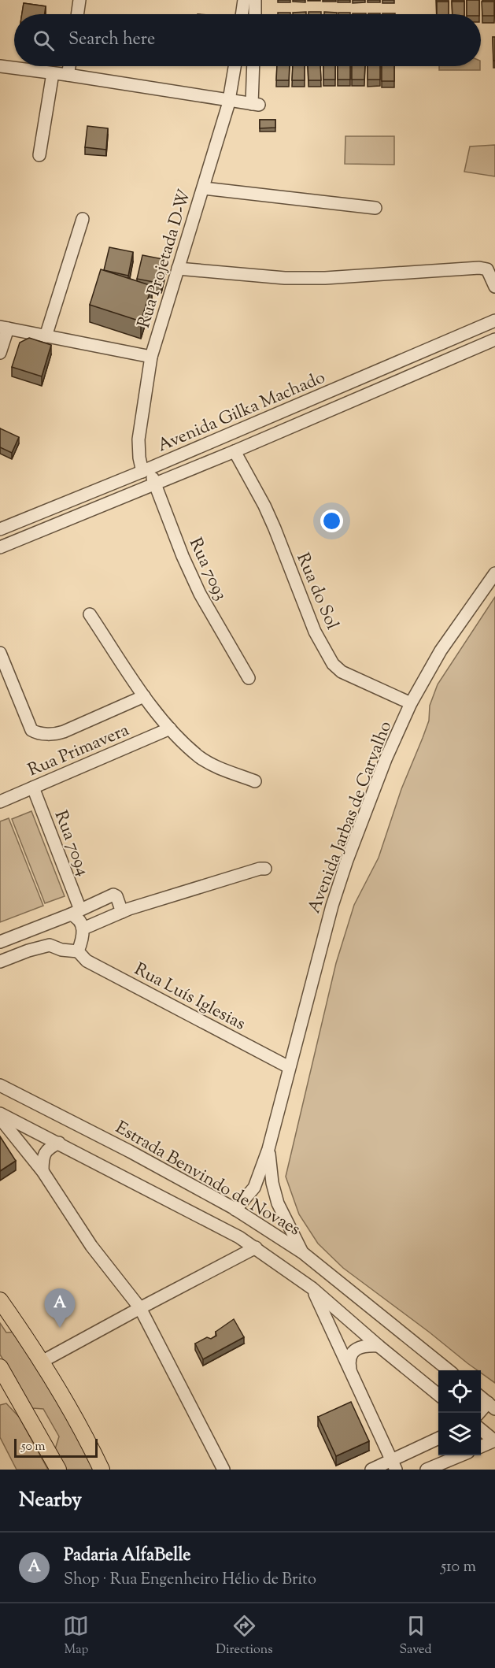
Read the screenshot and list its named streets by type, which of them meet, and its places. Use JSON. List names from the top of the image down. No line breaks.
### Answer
{"streets":{"street":["Rua Projetada D-W","Avenida Gilka Machado","Rua 7093","Rua do Sol","Rua Primavera","Avenida Jarbas de Carvalho","Rua 7094","Rua Luís Iglesias","Estrada Benvindo de Novaes"]},"crossings":[["Rua Projetada D-W","Avenida Gilka Machado"],["Rua Projetada D-W","Rua 7093"],["Avenida Gilka Machado","Rua 7093"],["Avenida Gilka Machado","Rua do Sol"],["Rua do Sol","Avenida Jarbas de Carvalho"],["Rua Primavera","Rua 7094"],["Avenida Jarbas de Carvalho","Rua Luís Iglesias"],["Avenida Jarbas de Carvalho","Estrada Benvindo de Novaes"]],"scale_bar":"50 m","page":{"search":"Search here","pins":"A","scale":"50 m","heading":"Nearby","list":[{"mark":"A","name":"Padaria AlfaBelle","note":"Shop · Rua Engenheiro Hélio de Brito","value":"510 m"}],"nav":["Map","Directions","Saved"]}}
